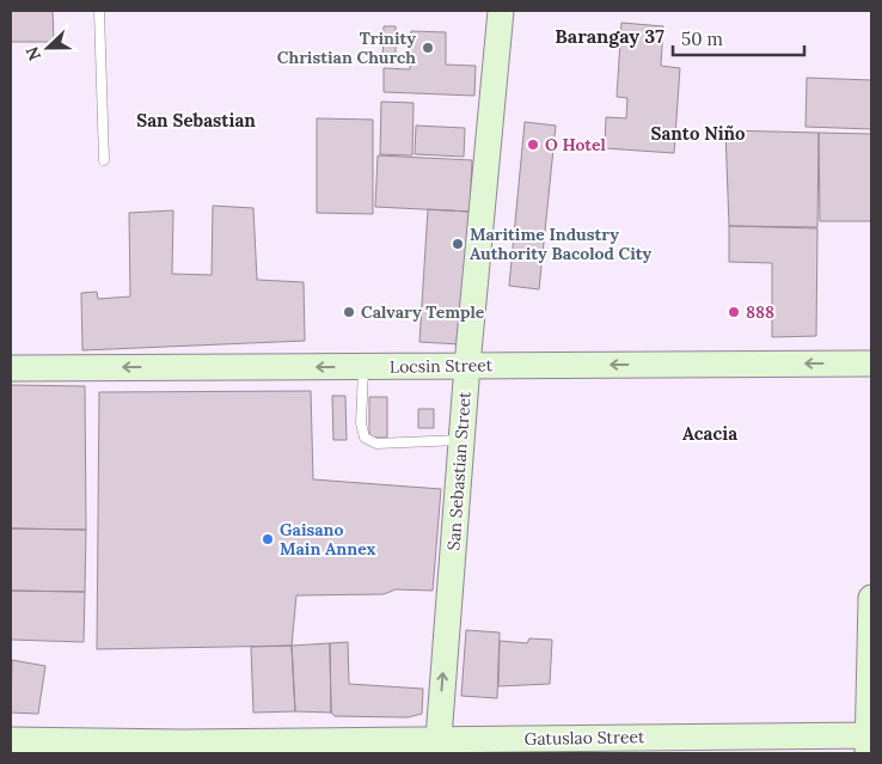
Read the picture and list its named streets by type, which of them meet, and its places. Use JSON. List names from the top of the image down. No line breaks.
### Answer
{"streets":{"street":["Locsin Street","San Sebastian Street","Gatuslao Street"]},"crossings":[["Locsin Street","San Sebastian Street"],["San Sebastian Street","Gatuslao Street"]],"one_way":["Locsin Street","San Sebastian Street"],"districts":["Barangay 37","San Sebastian","Santo Niño","Acacia"],"places":["Trinity Christian Church","O Hotel","Maritime Industry Authority Bacolod City","Calvary Temple","888","Gaisano Main Annex"],"scale_bar":"50 m","north":"left"}
